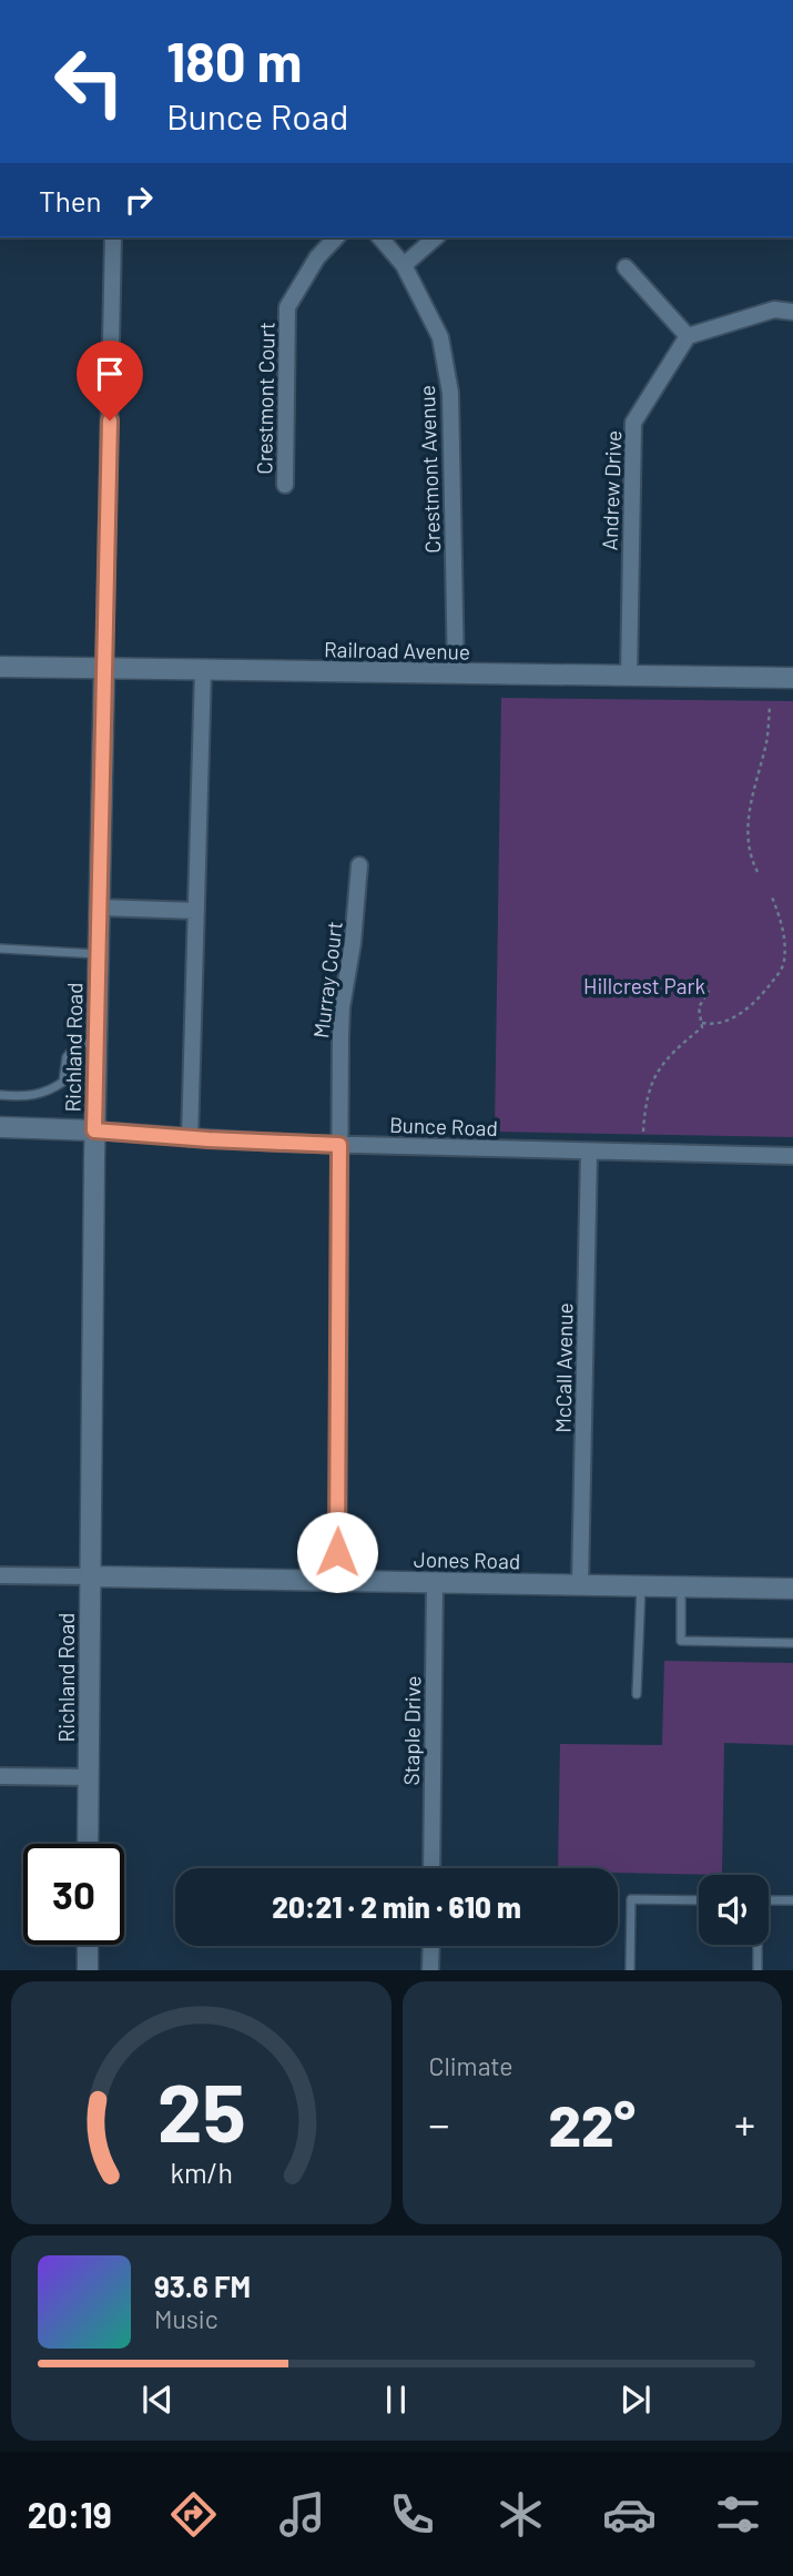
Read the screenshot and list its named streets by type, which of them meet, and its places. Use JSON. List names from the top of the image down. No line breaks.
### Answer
{"streets":{"street":["Crestmont Court","Crestmont Avenue","Andrew Drive","Railroad Avenue","Murray Court","Richland Road","Bunce Road","McCall Avenue","Jones Road","Staple Drive"]},"crossings":[["Crestmont Avenue","Railroad Avenue"],["Andrew Drive","Railroad Avenue"],["Railroad Avenue","Richland Road"],["Murray Court","Bunce Road"],["Murray Court","Jones Road"],["Richland Road","Bunce Road"],["Richland Road","Jones Road"],["Bunce Road","McCall Avenue"],["McCall Avenue","Jones Road"],["Jones Road","Staple Drive"]],"parks":["Hillcrest Park"],"page":{"turn":["180 m","Bunce Road"],"then":"Then","limit":"30","trip":"20:21 · 2 min · 610 m","tile":"Climate","heat":["−","22°","+"],"song":["93.6 FM","Music"],"tabs":"20:19","gauge":["25","km/h"]}}
